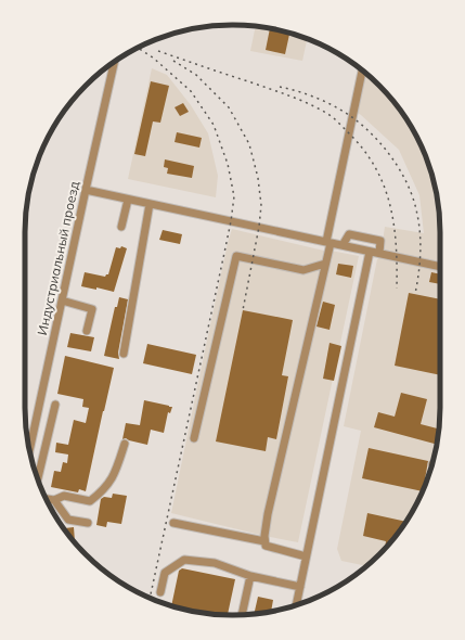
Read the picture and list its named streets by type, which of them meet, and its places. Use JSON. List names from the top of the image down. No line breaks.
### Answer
{"streets":{"street":["Индустриальный проезд"]}}
